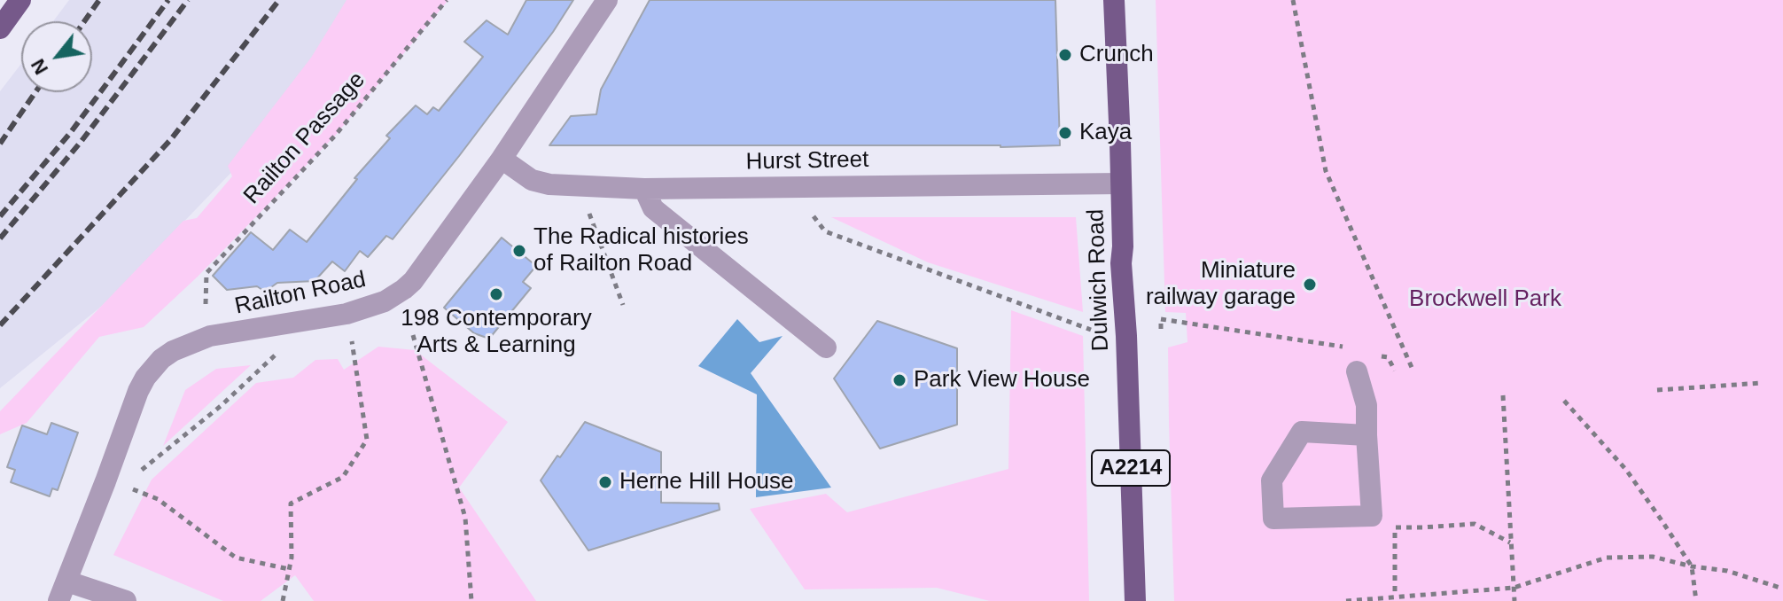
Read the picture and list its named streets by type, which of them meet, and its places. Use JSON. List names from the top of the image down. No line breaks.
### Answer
{"streets":{"main road":["Dulwich Road","A2214"],"street":["Hurst Street","Railton Road"],"path":["Railton Passage"]},"crossings":[["Hurst Street","Dulwich Road"],["Hurst Street","Railton Road"]],"parks":["Brockwell Park"],"places":["Crunch","Kaya","The Radical histories of Railton Road","Miniature railway garage","198 Contemporary Arts & Learning","Park View House","Herne Hill House"],"north":"bottom left"}
